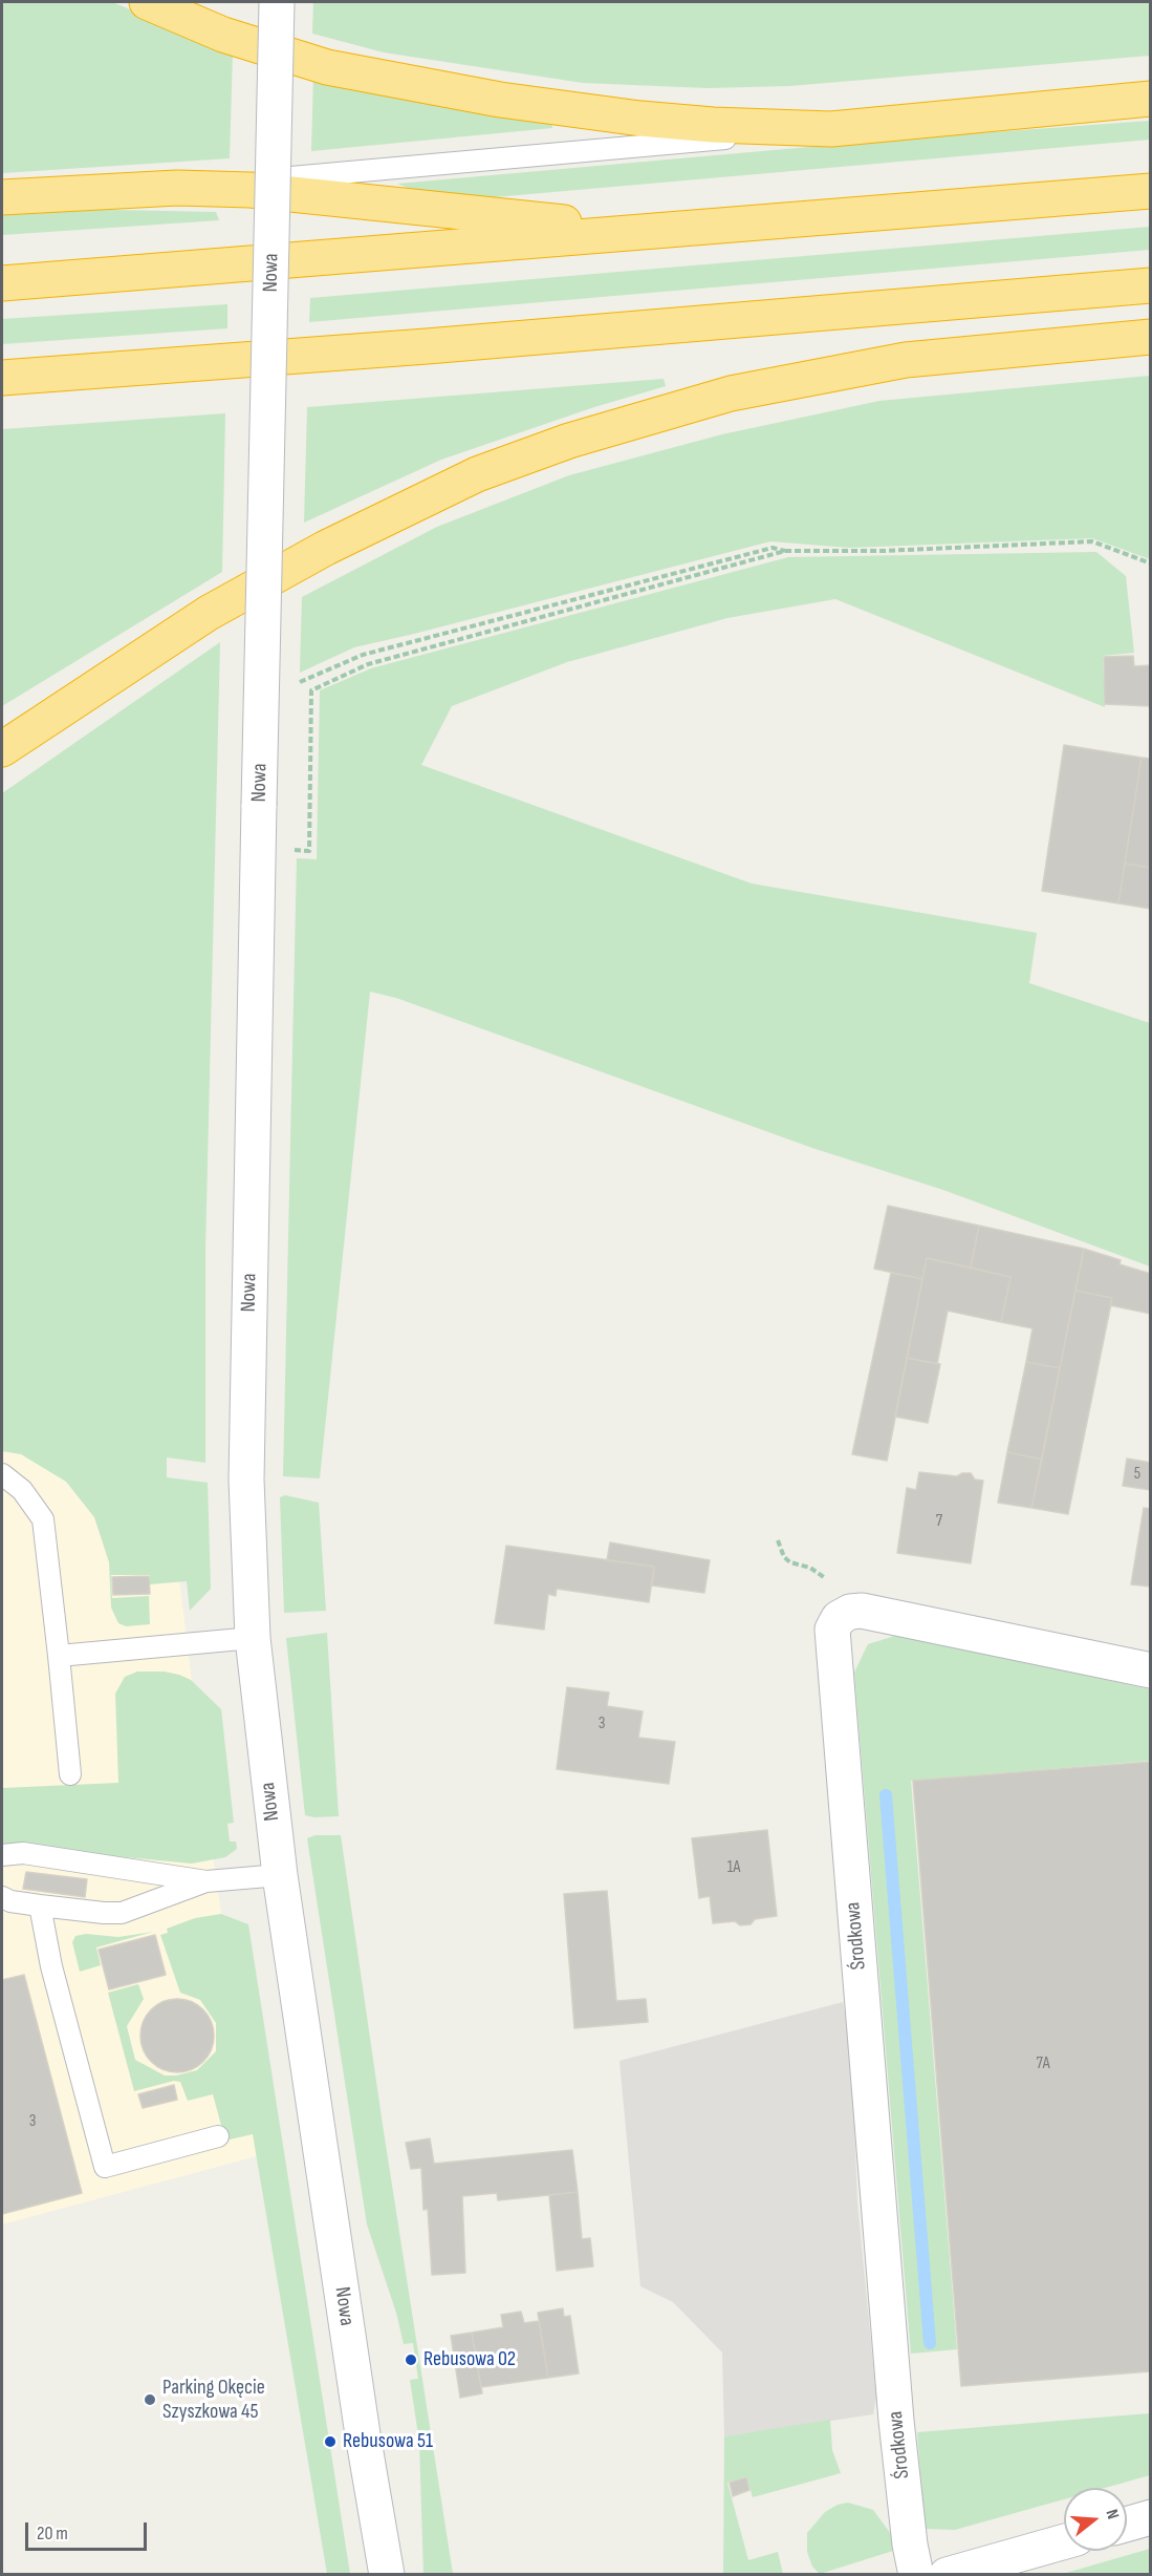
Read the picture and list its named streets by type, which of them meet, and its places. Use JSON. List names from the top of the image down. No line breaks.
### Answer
{"streets":{"street":["Nowa","Środkowa"]},"places":["Rebusowa 02","Parking Okęcie Szyszkowa 45","Rebusowa 51"],"house_numbers":["5","7","3","1A","7A","3"],"scale_bar":"20 m","north":"right"}
